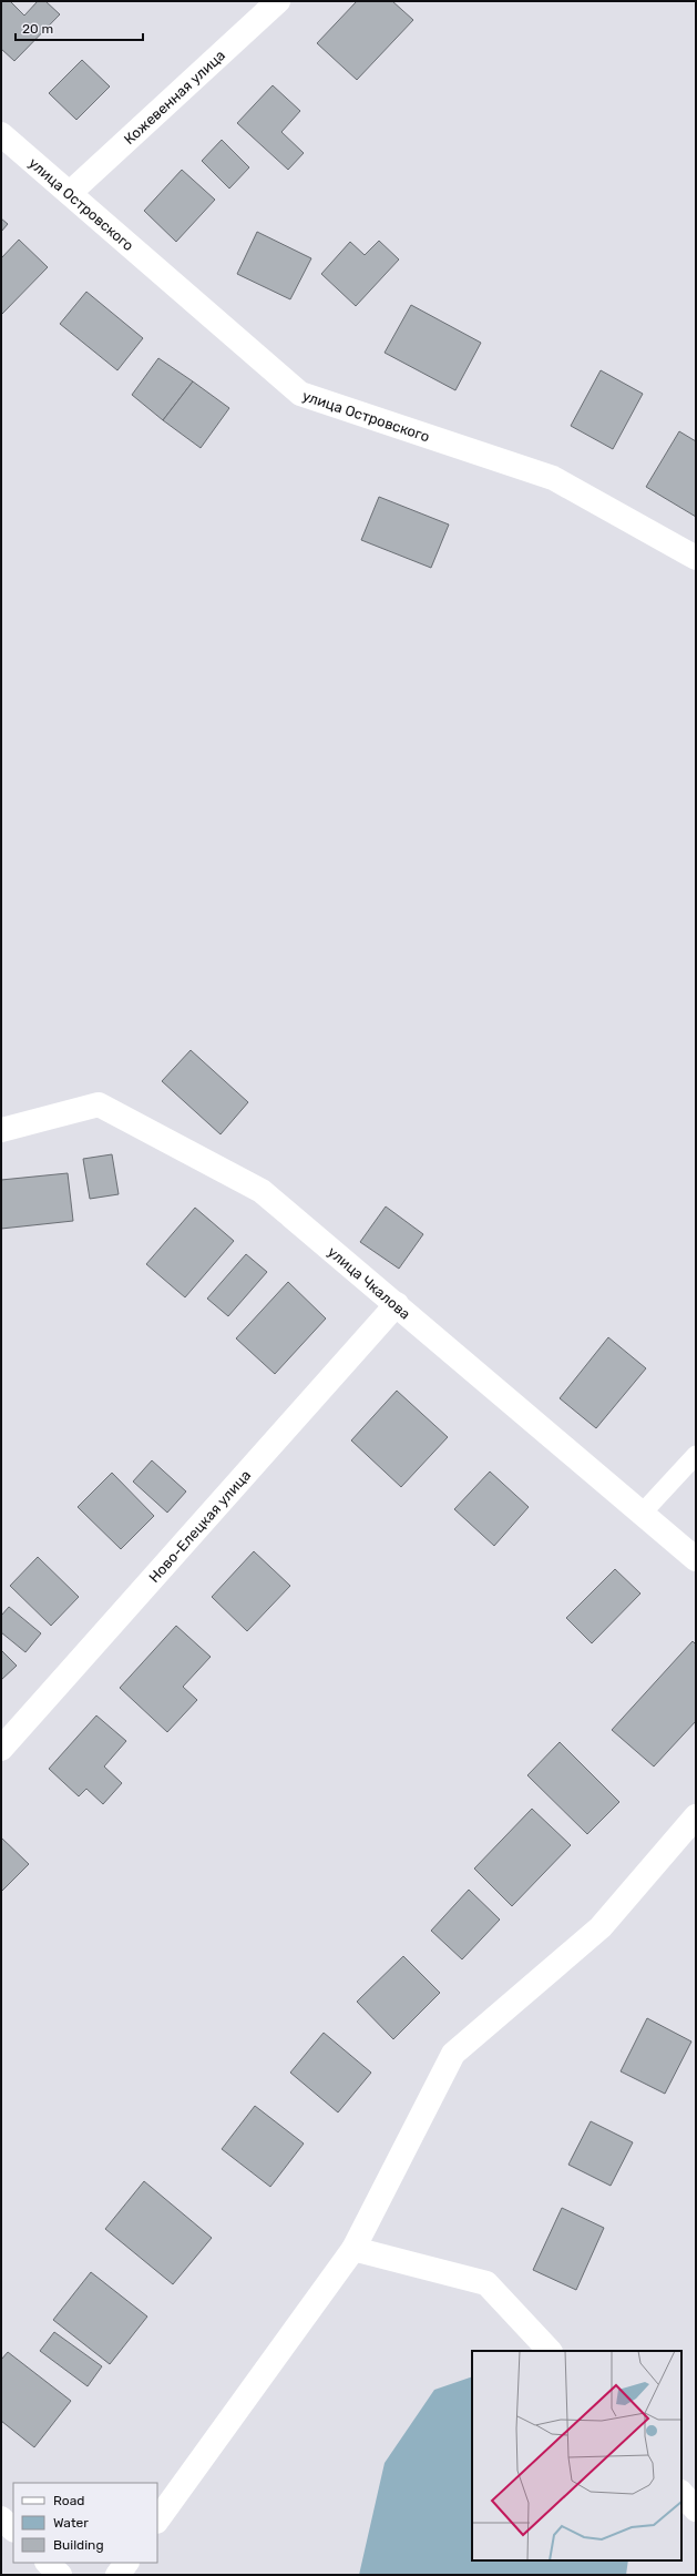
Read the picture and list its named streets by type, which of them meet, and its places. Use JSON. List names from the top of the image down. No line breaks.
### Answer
{"streets":{"street":["Кожевенная улица","улица Островского","улица Чкалова","Ново-Елецкая улица"]},"crossings":[["Кожевенная улица","улица Островского"],["улица Чкалова","Ново-Елецкая улица"]],"legend":["Road","Water","Building"],"scale_bar":"20 m"}
